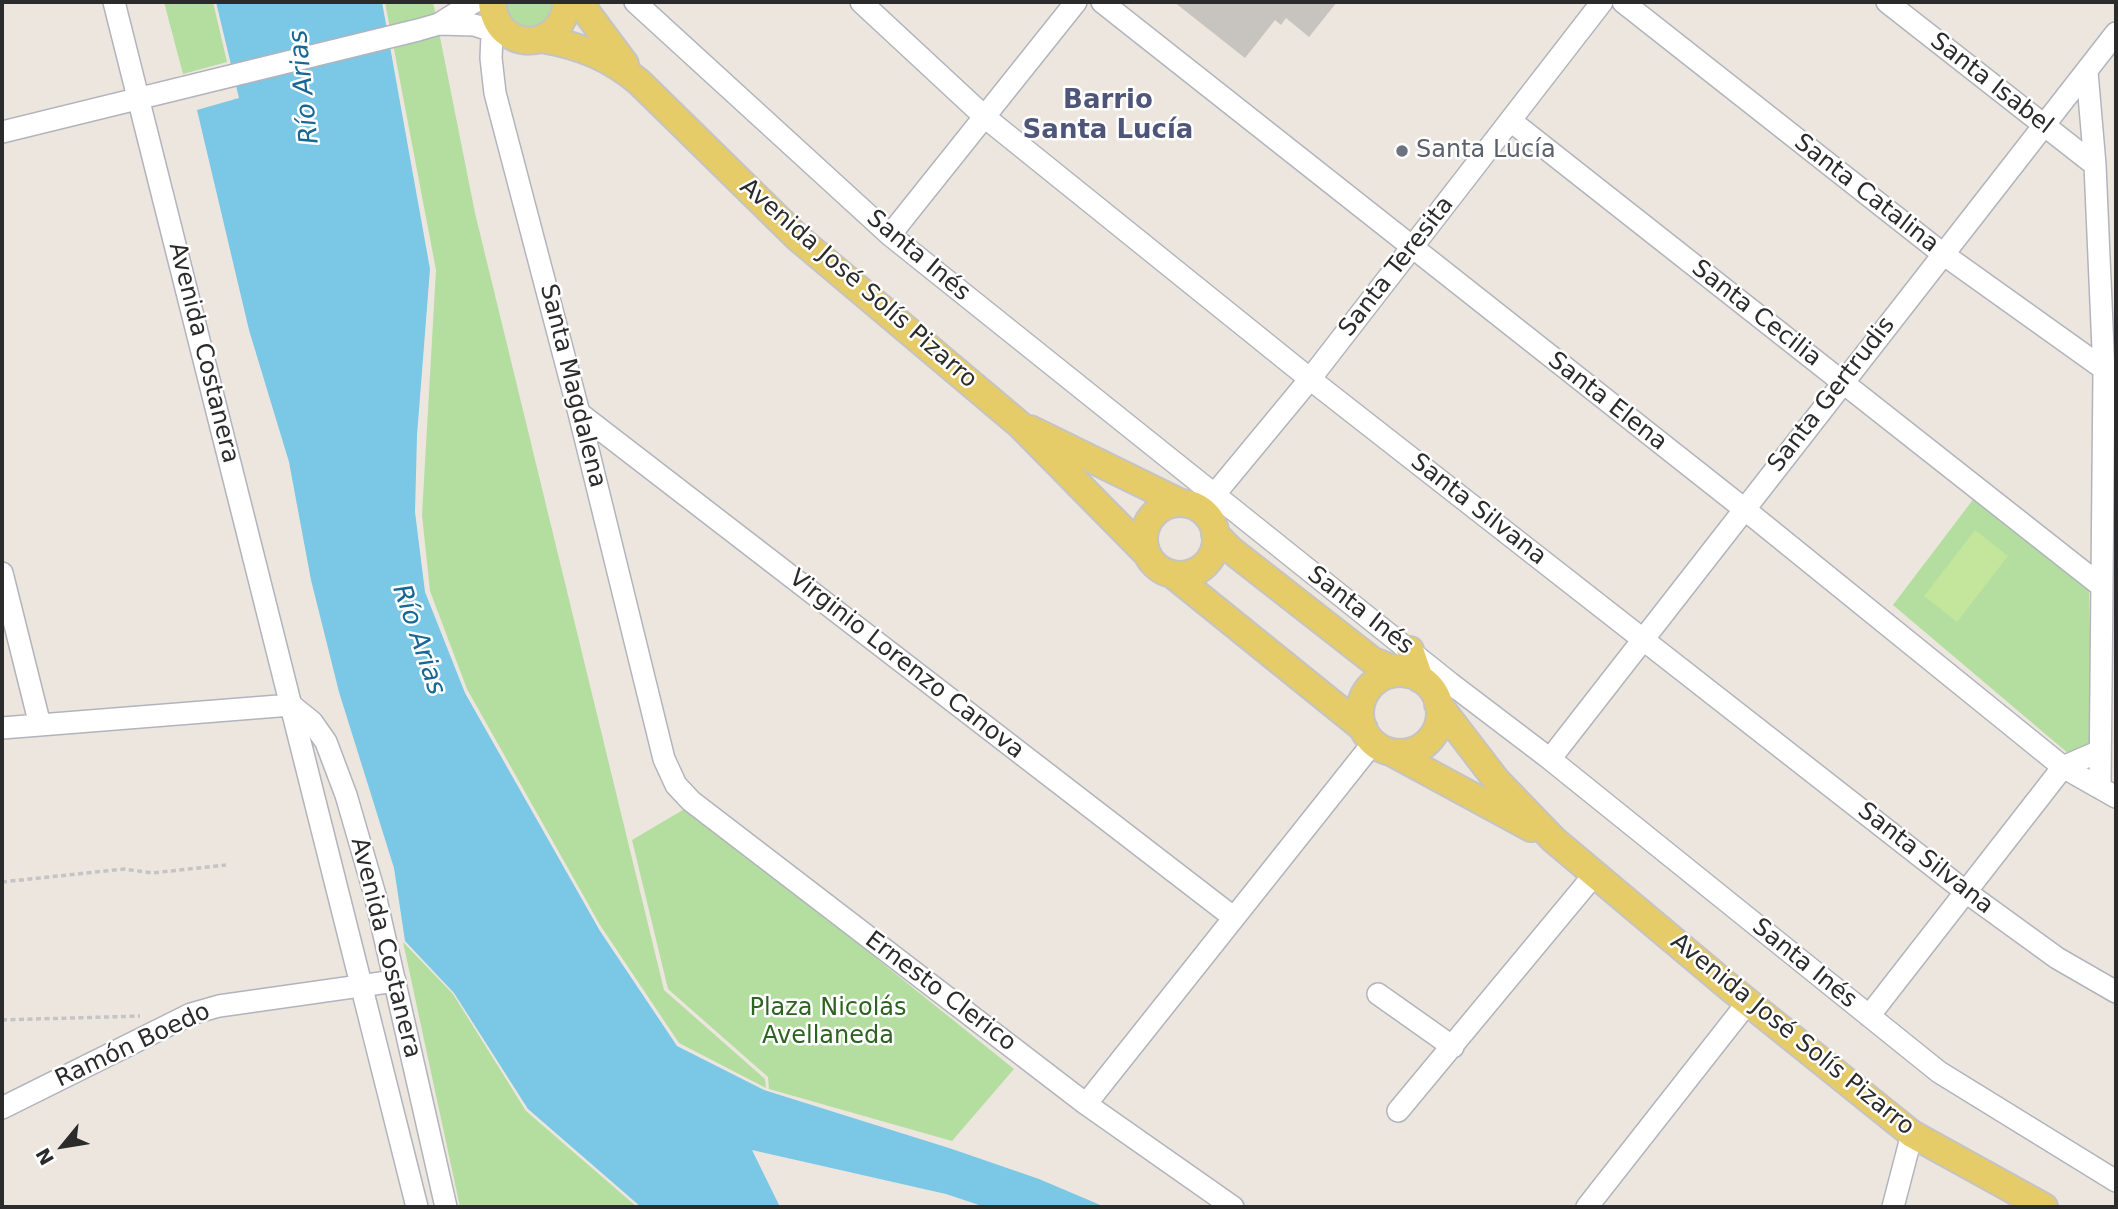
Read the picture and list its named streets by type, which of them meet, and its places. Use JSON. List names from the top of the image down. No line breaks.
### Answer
{"streets":{"main road":["Avenida José Solís Pizarro"],"street":["Santa Isabel","Santa Catalina","Santa Inés","Santa Teresita","Santa Cecilia","Avenida Costanera","Santa Magdalena","Santa Gertrudis","Santa Elena","Santa Silvana","Virginio Lorenzo Canova","Ernesto Clerico","Ramón Boedo"]},"crossings":[["Santa Isabel","Santa Gertrudis"],["Santa Catalina","Santa Gertrudis"],["Santa Inés","Santa Teresita"],["Santa Inés","Avenida José Solís Pizarro"],["Santa Inés","Santa Gertrudis"],["Santa Teresita","Avenida José Solís Pizarro"],["Santa Teresita","Santa Cecilia"],["Santa Teresita","Santa Elena"],["Santa Teresita","Santa Silvana"],["Avenida José Solís Pizarro","Santa Magdalena"],["Santa Cecilia","Santa Gertrudis"],["Avenida Costanera","Ramón Boedo"],["Santa Magdalena","Virginio Lorenzo Canova"],["Santa Magdalena","Ernesto Clerico"],["Santa Gertrudis","Santa Elena"],["Santa Gertrudis","Santa Silvana"]],"districts":["Barrio Santa Lucía"],"water":["Río Arias"],"parks":["Plaza Nicolás Avellaneda"],"places":["Santa Lucía"],"north":"bottom left"}
